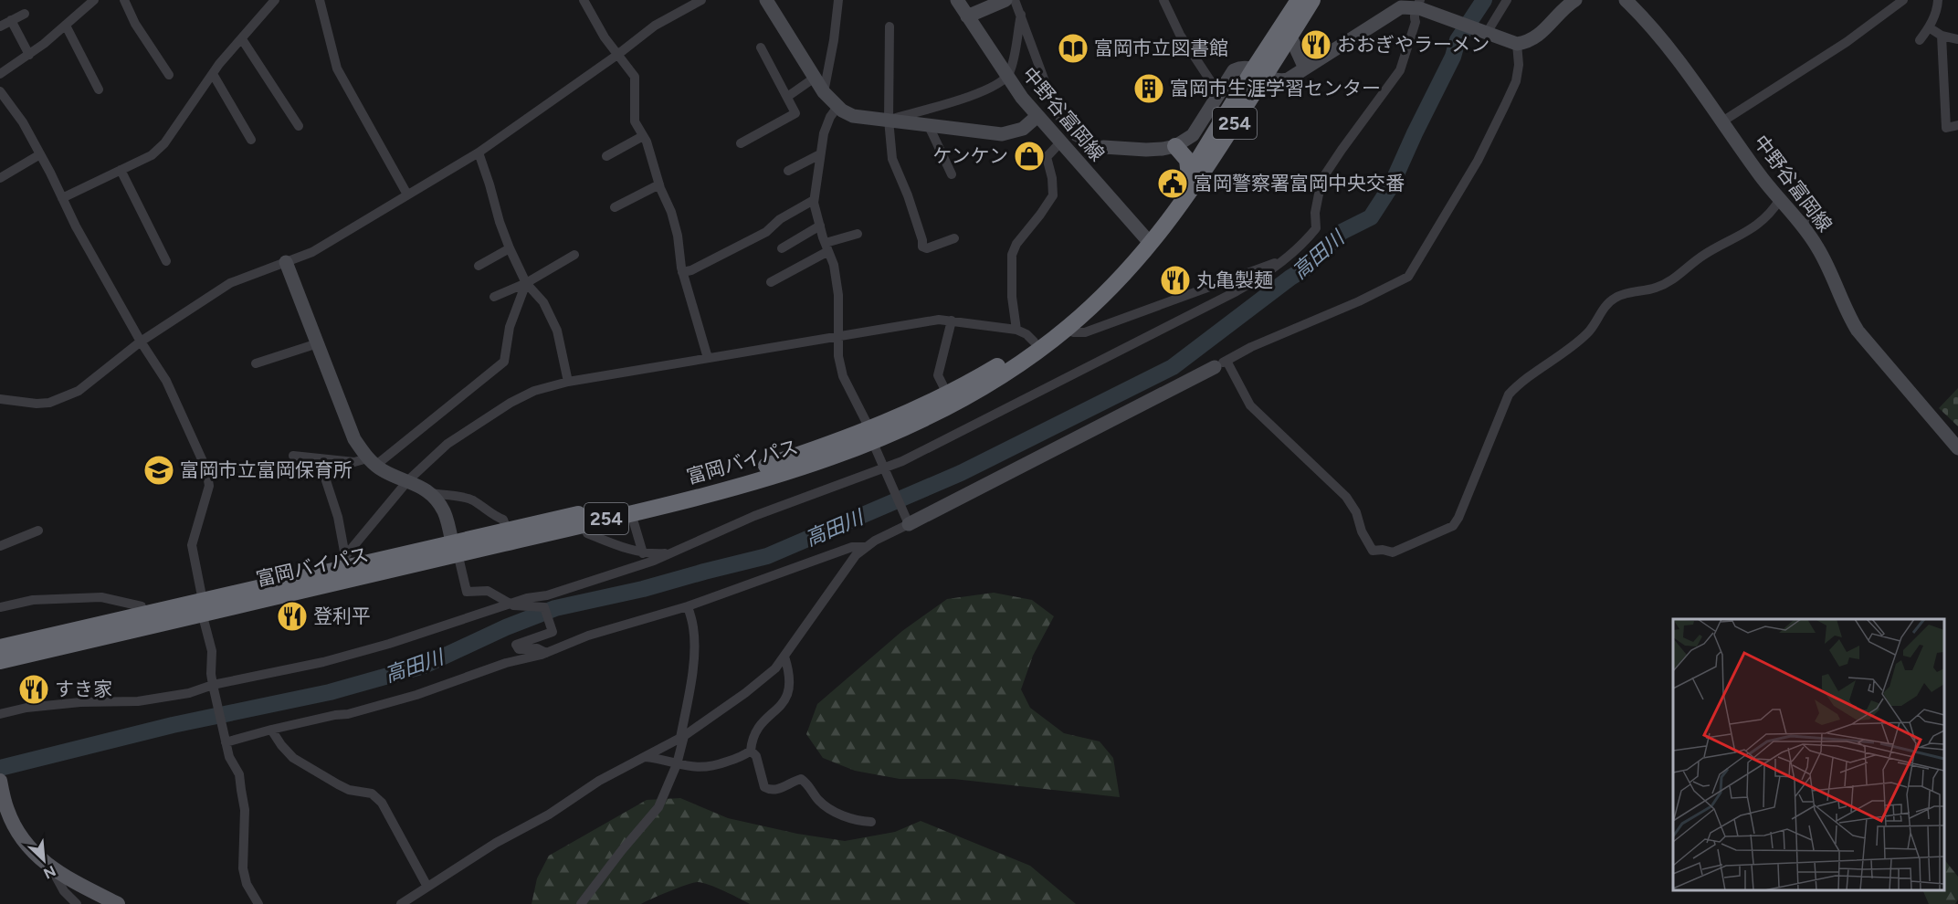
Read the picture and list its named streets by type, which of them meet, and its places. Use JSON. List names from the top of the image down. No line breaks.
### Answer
{"streets":{"highway":["254","富岡バイパス"],"main road":["中野谷富岡線"]},"crossings":[["中野谷富岡線","富岡バイパス"]],"water":["高田川"],"places":{"restaurant":["おおぎやラーメン","丸亀製麺","登利平","すき家"],"library":["富岡市立図書館"],"building":["富岡市生涯学習センター"],"shop":["ケンケン"],"public building":["富岡警察署富岡中央交番"],"school or university":["富岡市立富岡保育所"]},"north":"bottom right"}
